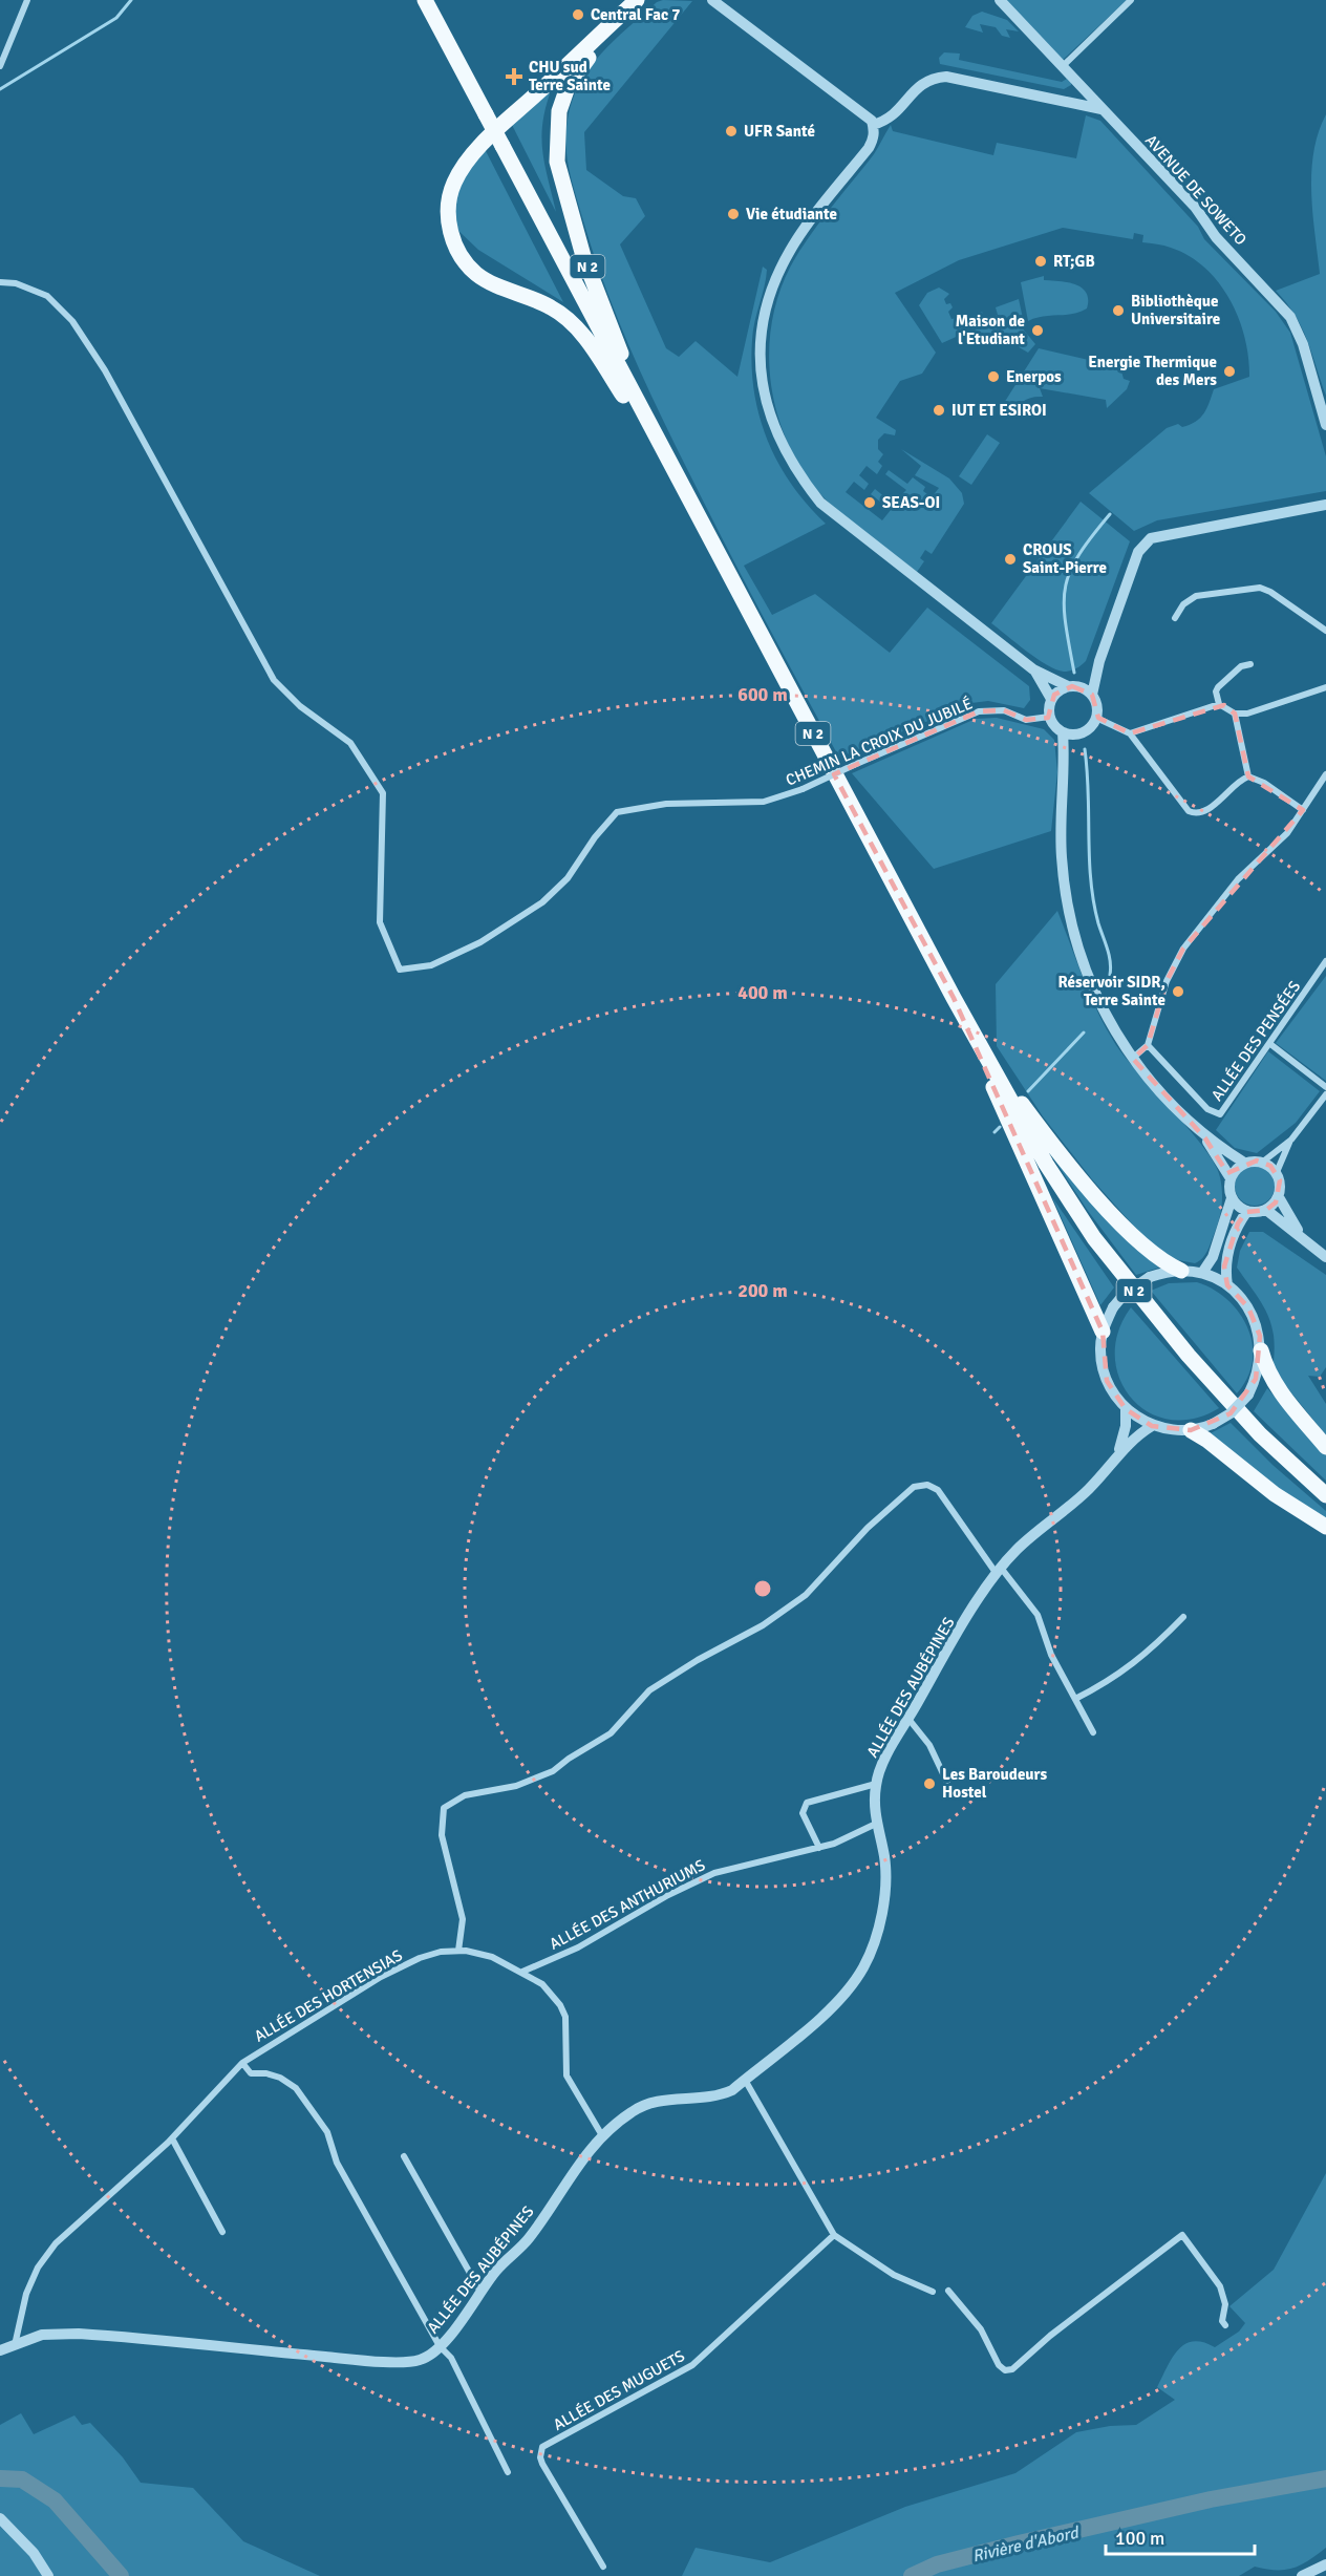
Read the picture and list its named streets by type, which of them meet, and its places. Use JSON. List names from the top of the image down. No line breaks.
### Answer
{"streets":{"main road":["N 2"],"street":["AVENUE DE SOWETO","CHEMIN LA CROIX DU JUBILÉ","ALLÉE DES PENSÉES","ALLÉE DES AUBÉPINES","ALLÉE DES ANTHURIUMS","ALLÉE DES HORTENSIAS","ALLÉE DES MUGUETS"]},"crossings":[["ALLÉE DES AUBÉPINES","ALLÉE DES ANTHURIUMS"],["ALLÉE DES AUBÉPINES","ALLÉE DES HORTENSIAS"],["ALLÉE DES ANTHURIUMS","ALLÉE DES HORTENSIAS"]],"water":["Rivière d'Abord"],"places":{"other":["Central Fac 7","UFR Santé","Vie étudiante","RT;GB","Bibliothèque Universitaire","Maison de l'Etudiant","Energie Thermique des Mers","Enerpos","IUT ET ESIROI","SEAS-OI","CROUS Saint-Pierre","Réservoir SIDR, Terre Sainte","Les Baroudeurs Hostel"],"health":["CHU sud Terre Sainte"]},"scale_bar":"100 m","rings":["600 m","400 m","200 m"]}
